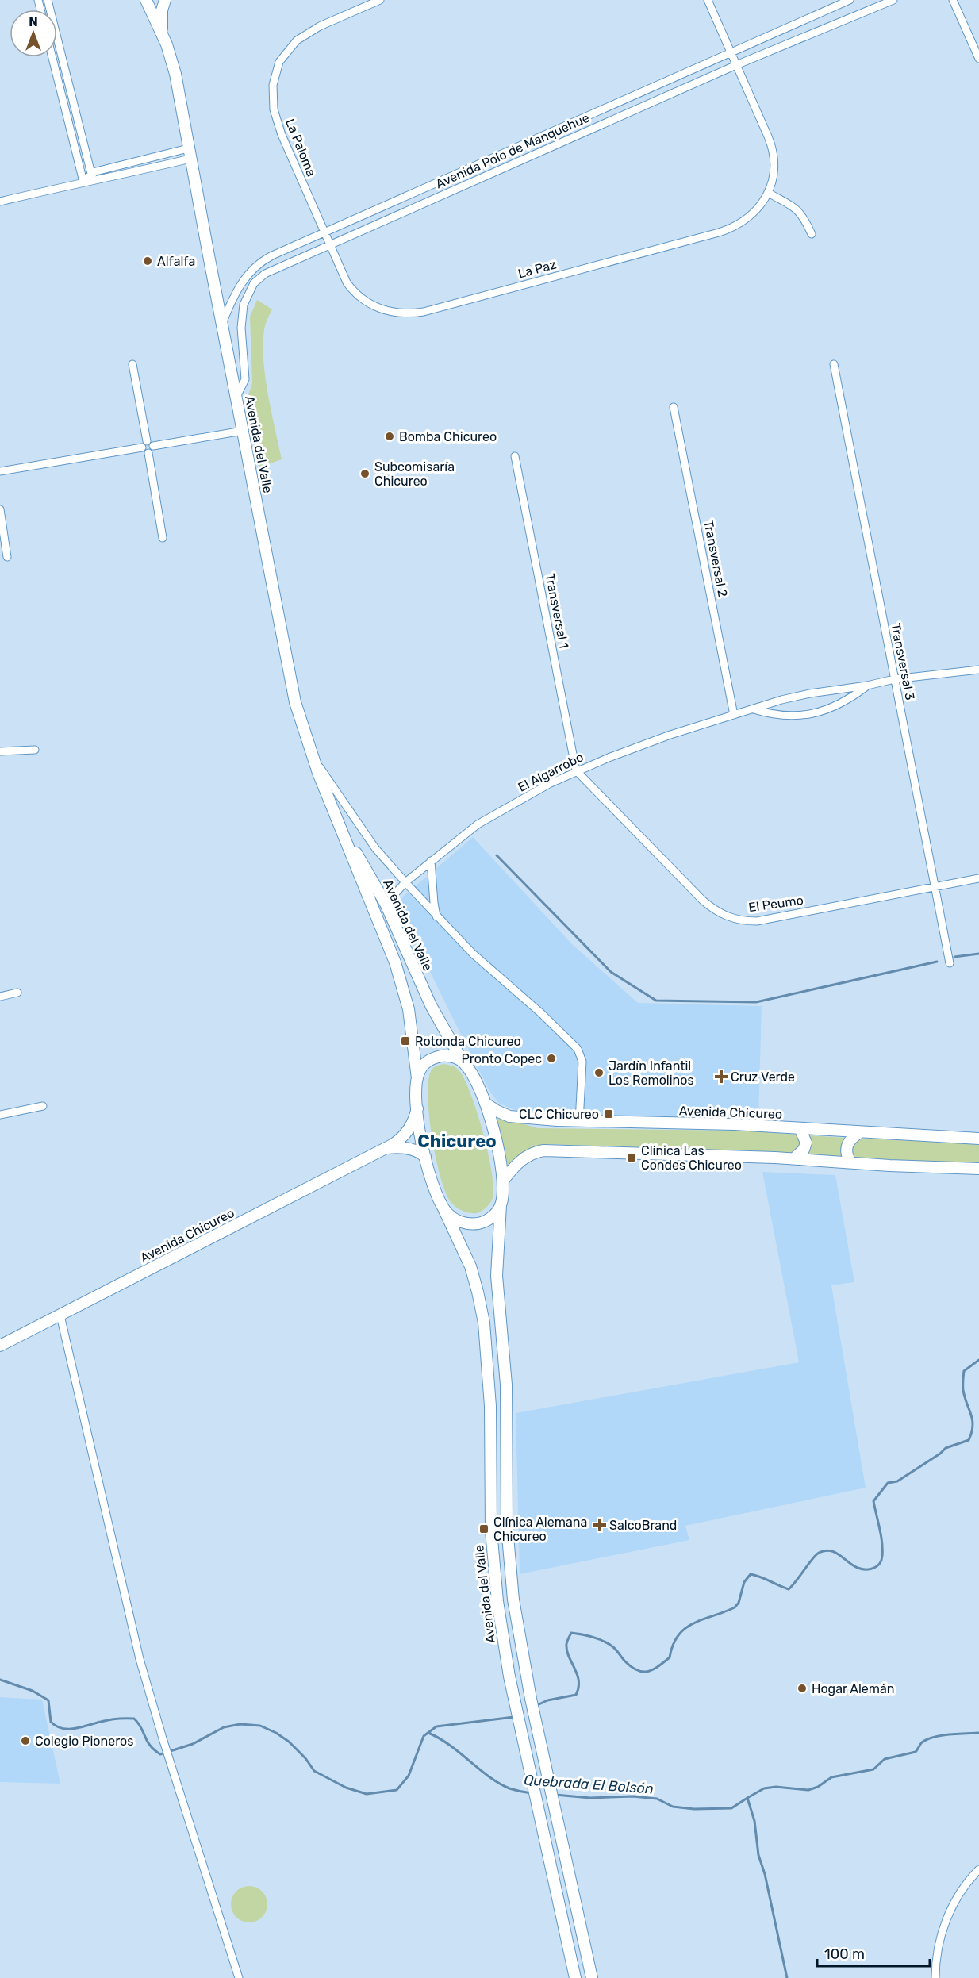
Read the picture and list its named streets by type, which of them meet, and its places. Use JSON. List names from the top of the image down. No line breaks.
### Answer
{"streets":{"main road":["Avenida del Valle","Avenida Chicureo"],"street":["La Paloma","Avenida Polo de Manquehue","La Paz","Transversal 2","Transversal 1","Transversal 3","El Algarrobo","El Peumo"]},"crossings":[["La Paloma","Avenida Polo de Manquehue"],["La Paloma","La Paz"],["Avenida Polo de Manquehue","La Paz"],["Avenida Polo de Manquehue","Avenida del Valle"],["Avenida del Valle","El Algarrobo"],["Avenida del Valle","Avenida Chicureo"],["Transversal 2","El Algarrobo"],["Transversal 1","El Algarrobo"],["Transversal 1","El Peumo"],["Transversal 3","El Peumo"],["El Algarrobo","El Peumo"]],"districts":["Chicureo"],"water":["Quebrada El Bolsón"],"places":{"other":["Alfalfa","Bomba Chicureo","Subcomisaría Chicureo","Pronto Copec","Jardín Infantil Los Remolinos","Hogar Alemán","Colegio Pioneros"],"transit":["Rotonda Chicureo","CLC Chicureo","Clínica Las Condes Chicureo","Clínica Alemana Chicureo"],"health":["Cruz Verde","SalcoBrand"]},"scale_bar":"100 m","north":"top"}
